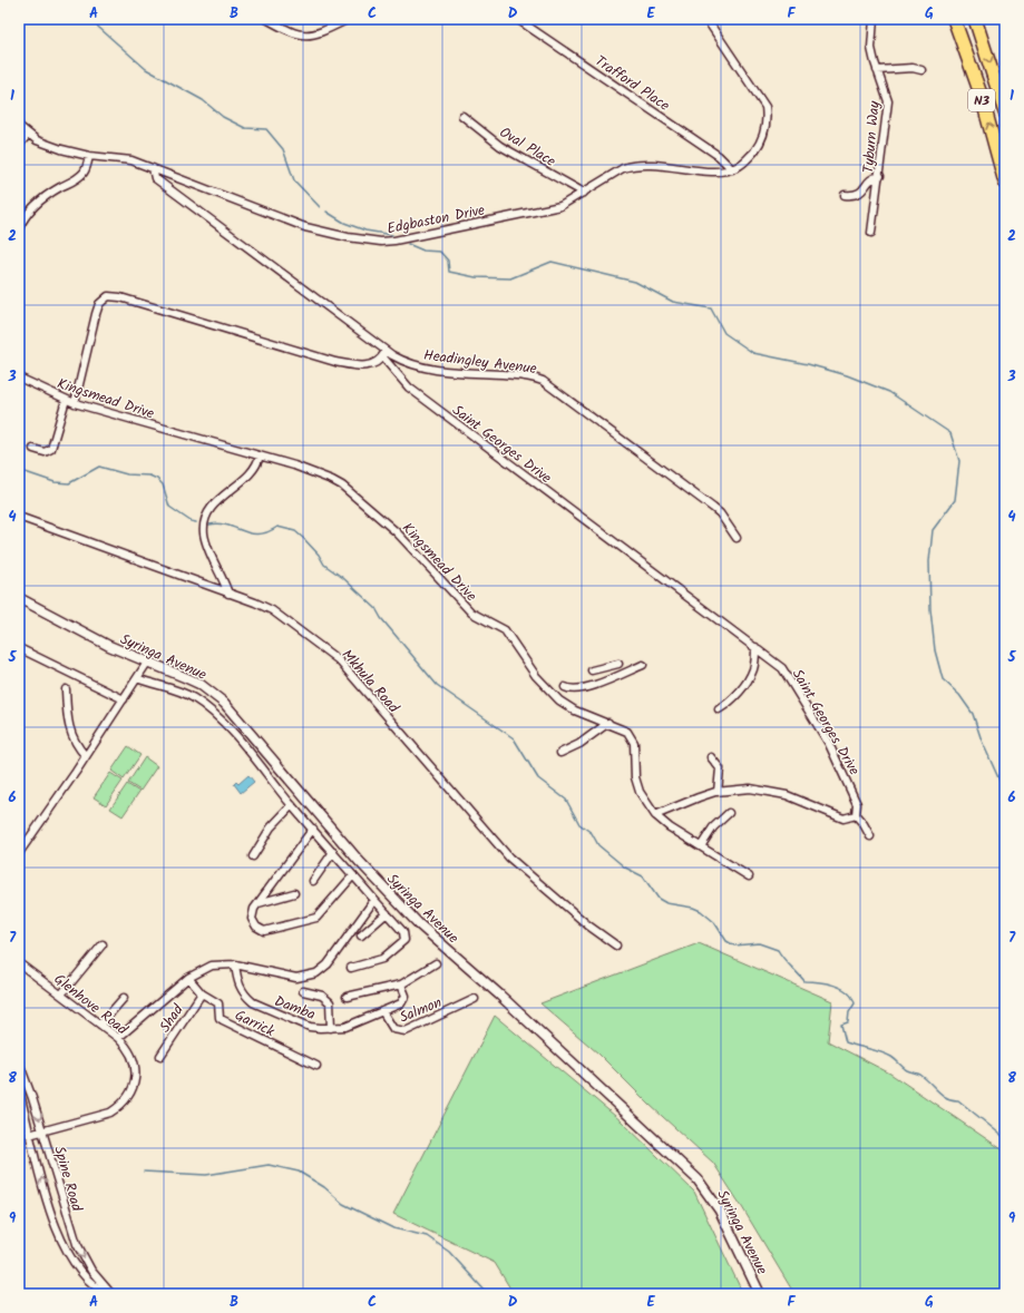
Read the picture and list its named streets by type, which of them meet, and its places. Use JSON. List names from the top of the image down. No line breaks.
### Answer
{"streets":{"highway":["N3"],"street":["Trafford Place","Tyburn Way","Oval Place","Edgbaston Drive","Headingley Avenue","Kingsmead Drive","Saint Georges Drive","Syringa Avenue","Mkhula Road","Glenhove Road","Damba","Salmon","Shad","Garrick","Spine Road"]},"crossings":[["Trafford Place","Edgbaston Drive"],["Oval Place","Edgbaston Drive"],["Edgbaston Drive","Headingley Avenue"],["Headingley Avenue","Saint Georges Drive"],["Glenhove Road","Spine Road"],["Damba","Salmon"],["Shad","Garrick"]],"grid":{"columns":["A","B","C","D","E","F","G"],"rows":["1","2","3","4","5","6","7","8","9"]}}
